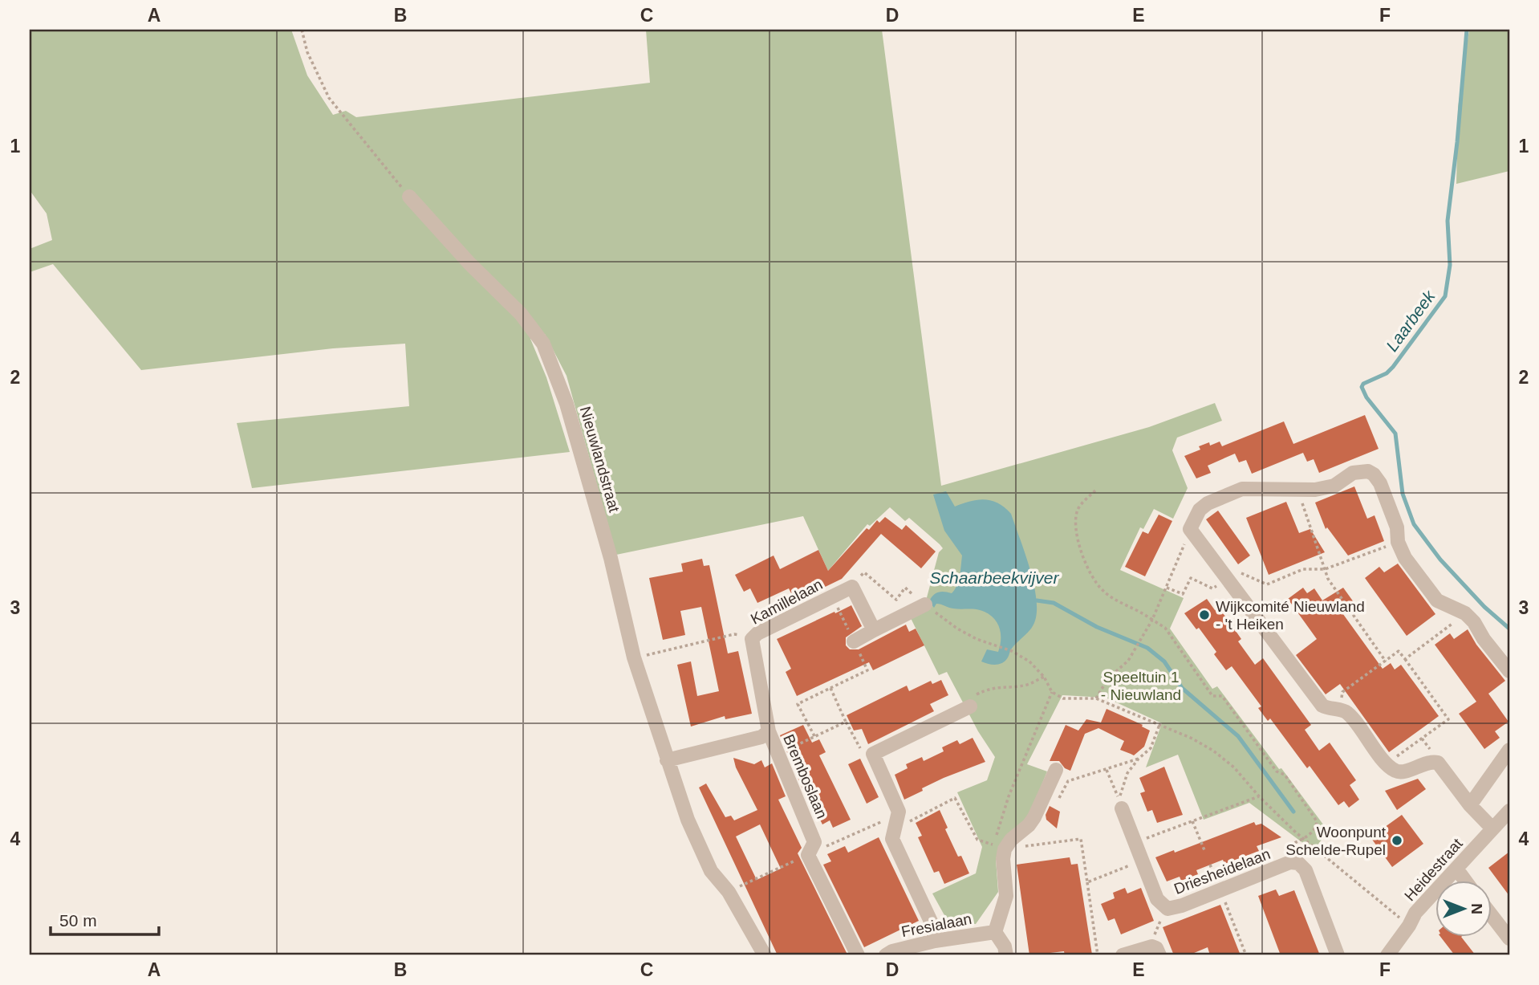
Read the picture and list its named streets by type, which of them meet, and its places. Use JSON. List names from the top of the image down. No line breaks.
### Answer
{"streets":{"street":["Nieuwlandstraat","Kamillelaan","Bremboslaan","Heidestraat","Driesheidelaan","Fresialaan"]},"crossings":[["Kamillelaan","Bremboslaan"]],"water":["Laarbeek","Schaarbeekvijver"],"parks":["Speeltuin 1 - Nieuwland"],"places":["Wijkcomité Nieuwland - 't Heiken","Woonpunt Schelde-Rupel"],"scale_bar":"50 m","north":"right","grid":{"columns":["A","B","C","D","E","F"],"rows":["1","2","3","4"]}}
